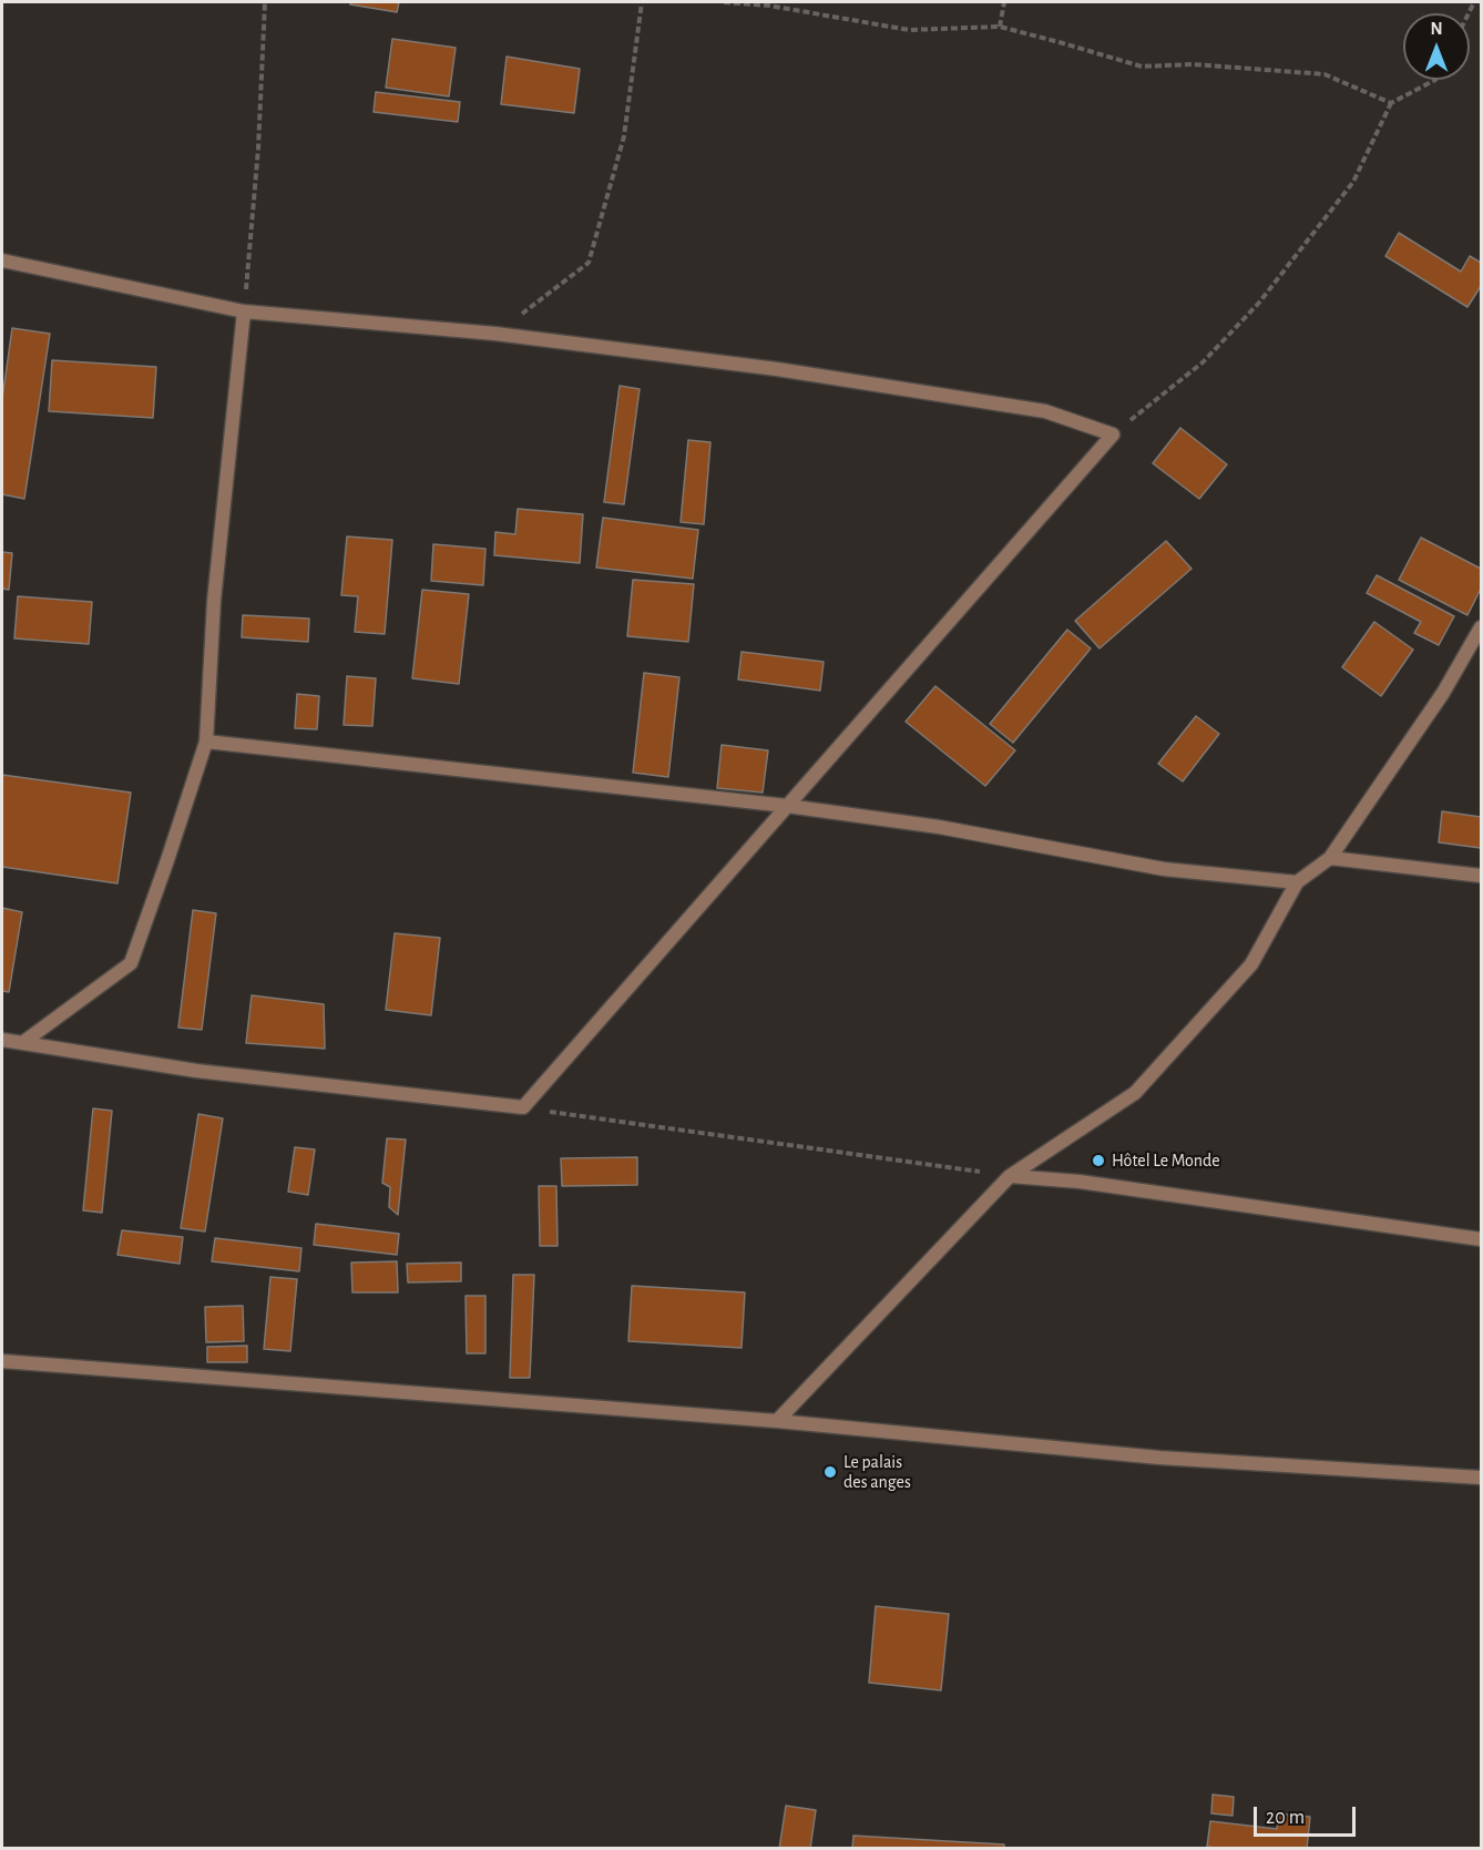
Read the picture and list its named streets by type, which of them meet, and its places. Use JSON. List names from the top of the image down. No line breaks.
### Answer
{"places":["Hôtel Le Monde","Le palais des anges"],"scale_bar":"20 m","north":"top"}
